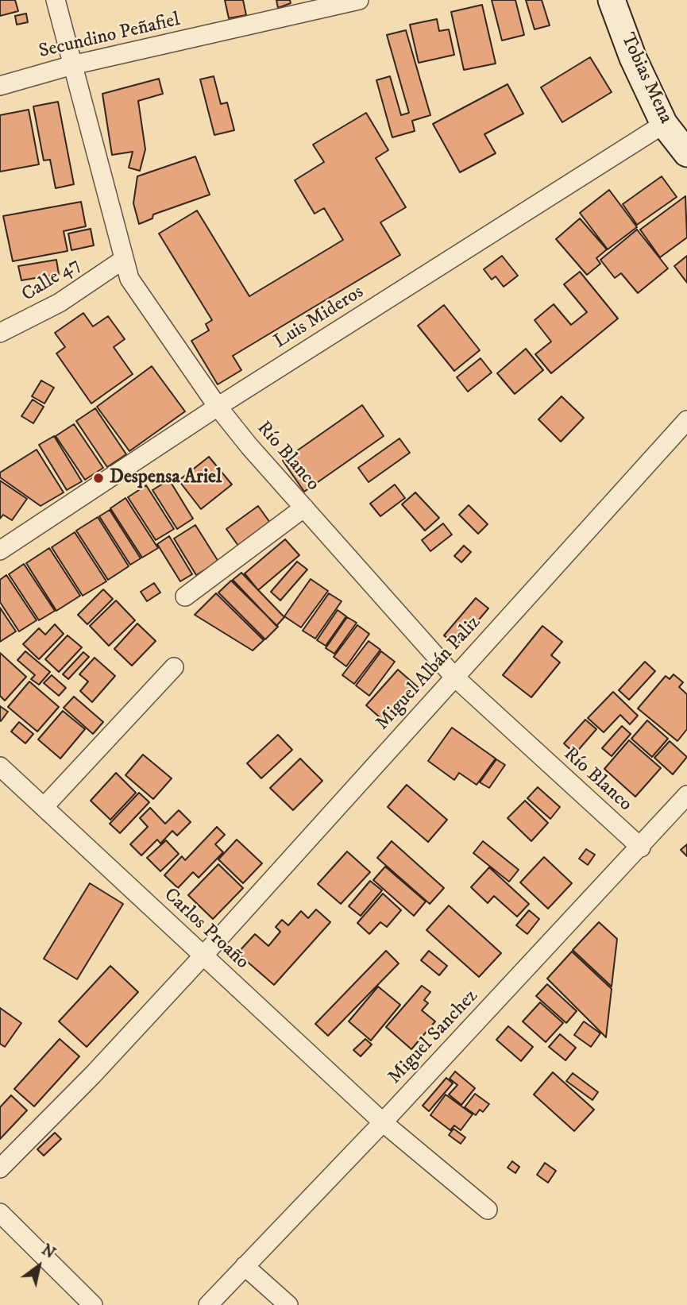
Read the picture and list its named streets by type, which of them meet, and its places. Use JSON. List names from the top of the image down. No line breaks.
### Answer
{"streets":{"street":["Secundino Peñafiel","Tobias Mena","Calle 47","Luis Mideros","Río Blanco","Miguel Albán Paliz","Carlos Proaño","Miguel Sanchez"]},"crossings":[["Secundino Peñafiel","Río Blanco"],["Tobias Mena","Luis Mideros"],["Calle 47","Río Blanco"],["Luis Mideros","Río Blanco"],["Río Blanco","Miguel Albán Paliz"],["Río Blanco","Miguel Sanchez"],["Miguel Albán Paliz","Carlos Proaño"],["Carlos Proaño","Miguel Sanchez"]],"places":["Despensa Ariel"],"north":"top right"}
